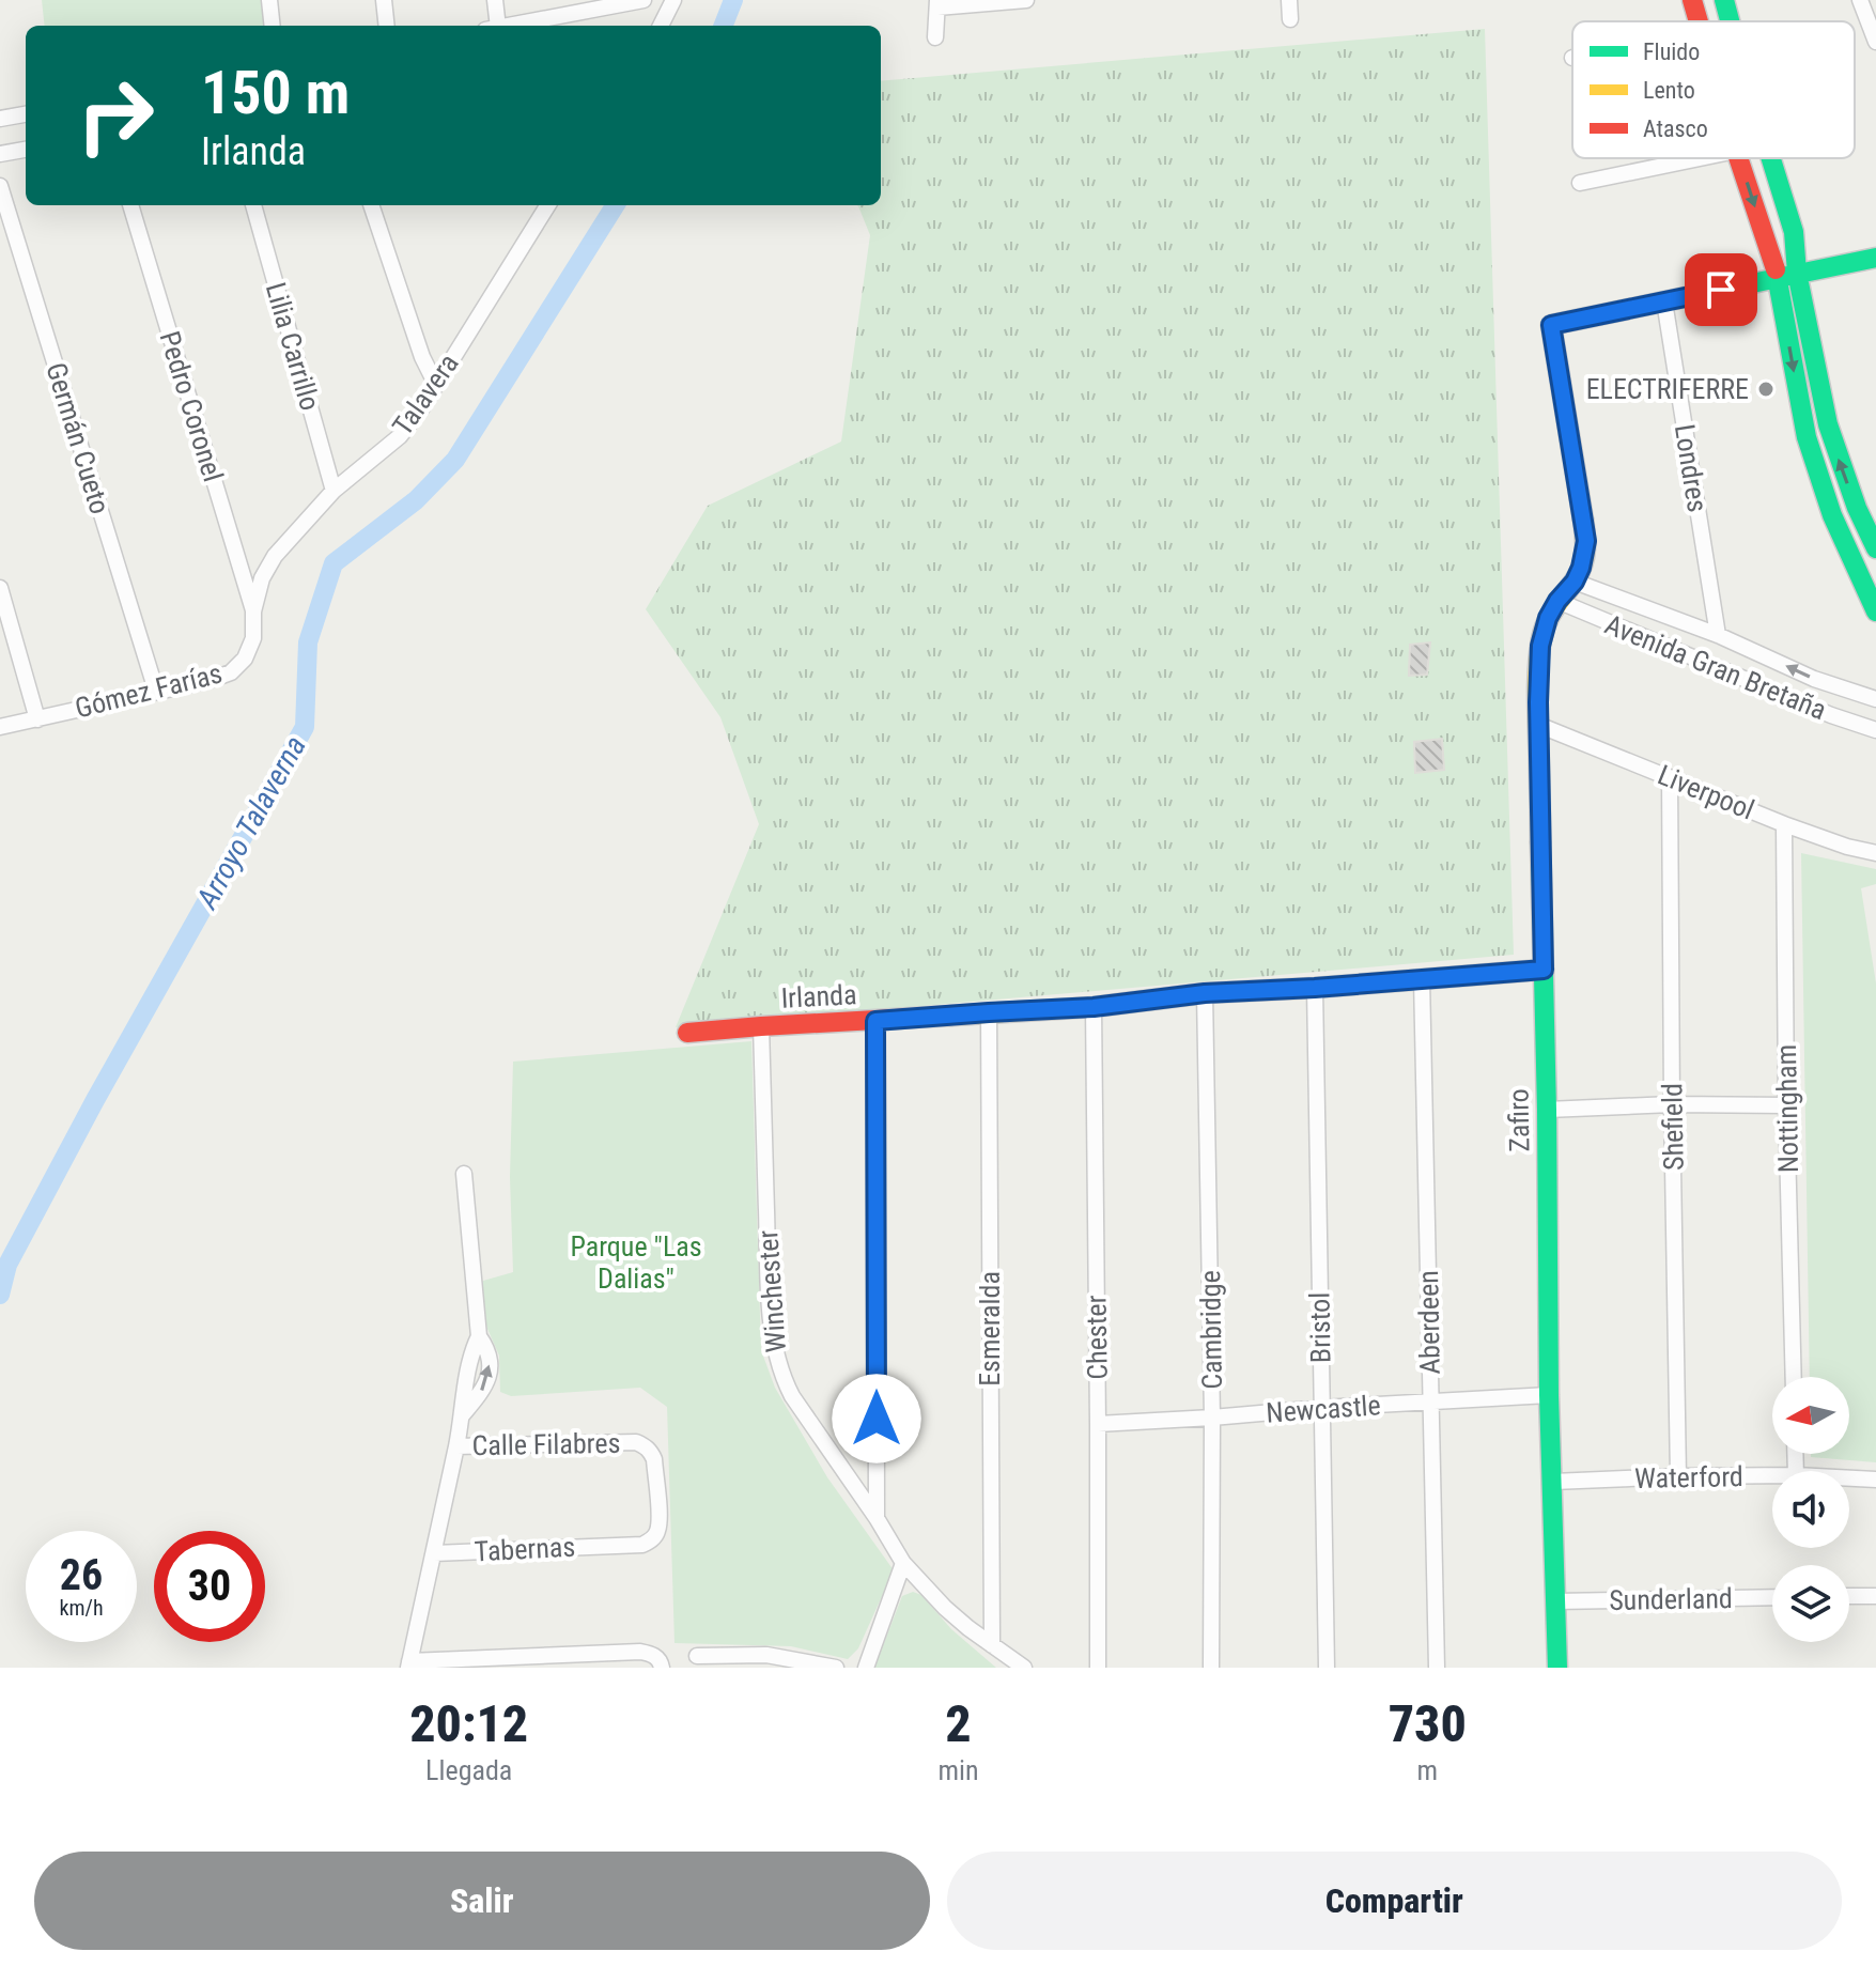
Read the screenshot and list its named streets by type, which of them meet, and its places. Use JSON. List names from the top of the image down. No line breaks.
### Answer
{"streets":{"street":["Lilia Carrillo","Talavera","Pedro Coronel","Germán Cueto","Londres","Avenida Gran Bretaña","Gómez Farías","Liverpool","Irlanda","Nottingham","Zafiro","Shefield","Winchester","Aberdeen","Bristol","Esmeralda","Cambridge","Chester","Newcastle","Calle Filabres","Waterford","Tabernas","Sunderland"]},"crossings":[["Lilia Carrillo","Talavera"],["Talavera","Pedro Coronel"],["Talavera","Gómez Farías"],["Pedro Coronel","Gómez Farías"],["Germán Cueto","Gómez Farías"],["Londres","Avenida Gran Bretaña"],["Avenida Gran Bretaña","Zafiro"],["Liverpool","Nottingham"],["Liverpool","Zafiro"],["Liverpool","Shefield"],["Irlanda","Zafiro"],["Irlanda","Winchester"],["Irlanda","Aberdeen"],["Irlanda","Bristol"],["Irlanda","Esmeralda"],["Irlanda","Cambridge"],["Irlanda","Chester"],["Zafiro","Newcastle"],["Zafiro","Waterford"],["Zafiro","Sunderland"],["Shefield","Waterford"],["Winchester","Esmeralda"],["Aberdeen","Newcastle"],["Bristol","Newcastle"],["Cambridge","Newcastle"],["Chester","Newcastle"],["Calle Filabres","Tabernas"]],"water":["Arroyo Talaverna"],"parks":["Parque \"Las Dalias\""],"places":["ELECTRIFERRE"],"legend":["Fluido","Lento","Atasco"],"north":"left","page":{"turn":["150 m","Irlanda"],"speed":"26 km/h","limit":"30","eta":["20:12","Llegada","2","min","730","m"],"buttons":["Salir","Compartir"]}}
